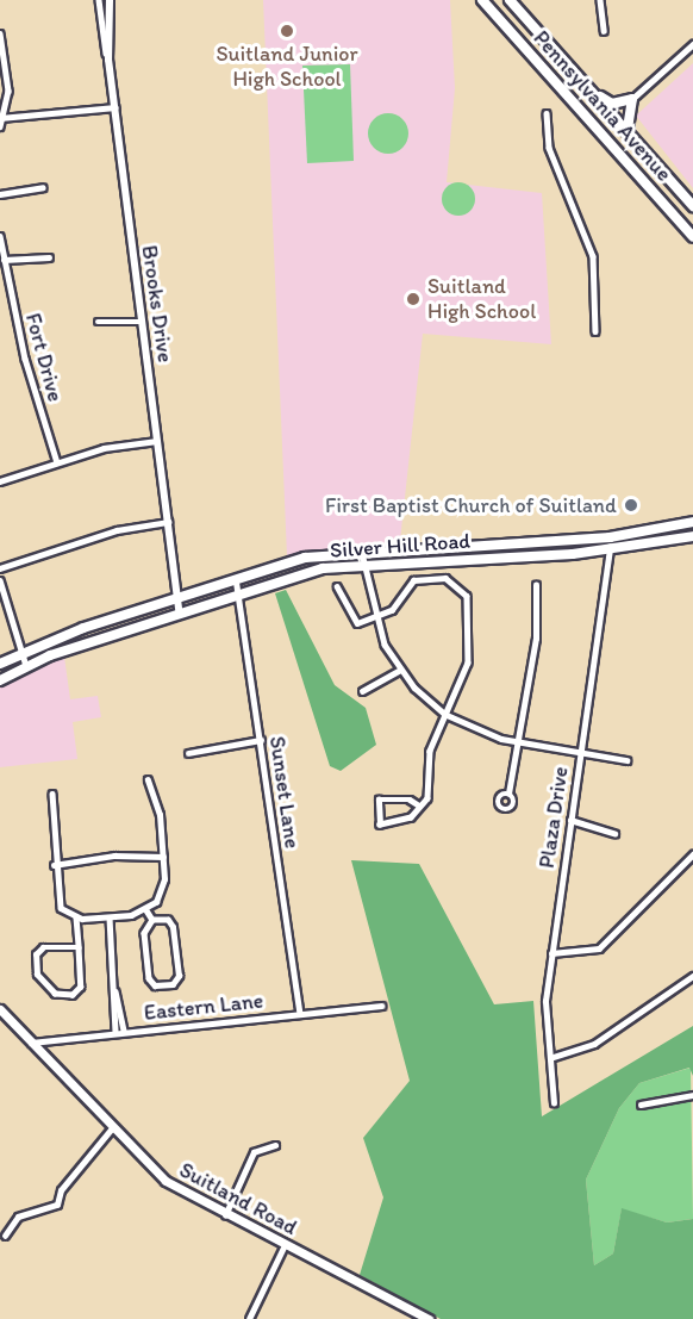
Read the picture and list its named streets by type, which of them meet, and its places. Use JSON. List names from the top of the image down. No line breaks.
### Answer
{"streets":{"highway":["Pennsylvania Avenue"],"main road":["Silver Hill Road","Suitland Road"],"street":["Brooks Drive","Fort Drive","Sunset Lane","Plaza Drive","Eastern Lane"]},"crossings":[["Brooks Drive","Silver Hill Road"],["Silver Hill Road","Sunset Lane"],["Silver Hill Road","Plaza Drive"],["Sunset Lane","Eastern Lane"],["Eastern Lane","Suitland Road"]],"places":["Suitland Junior High School","Suitland High School","First Baptist Church of Suitland"]}
